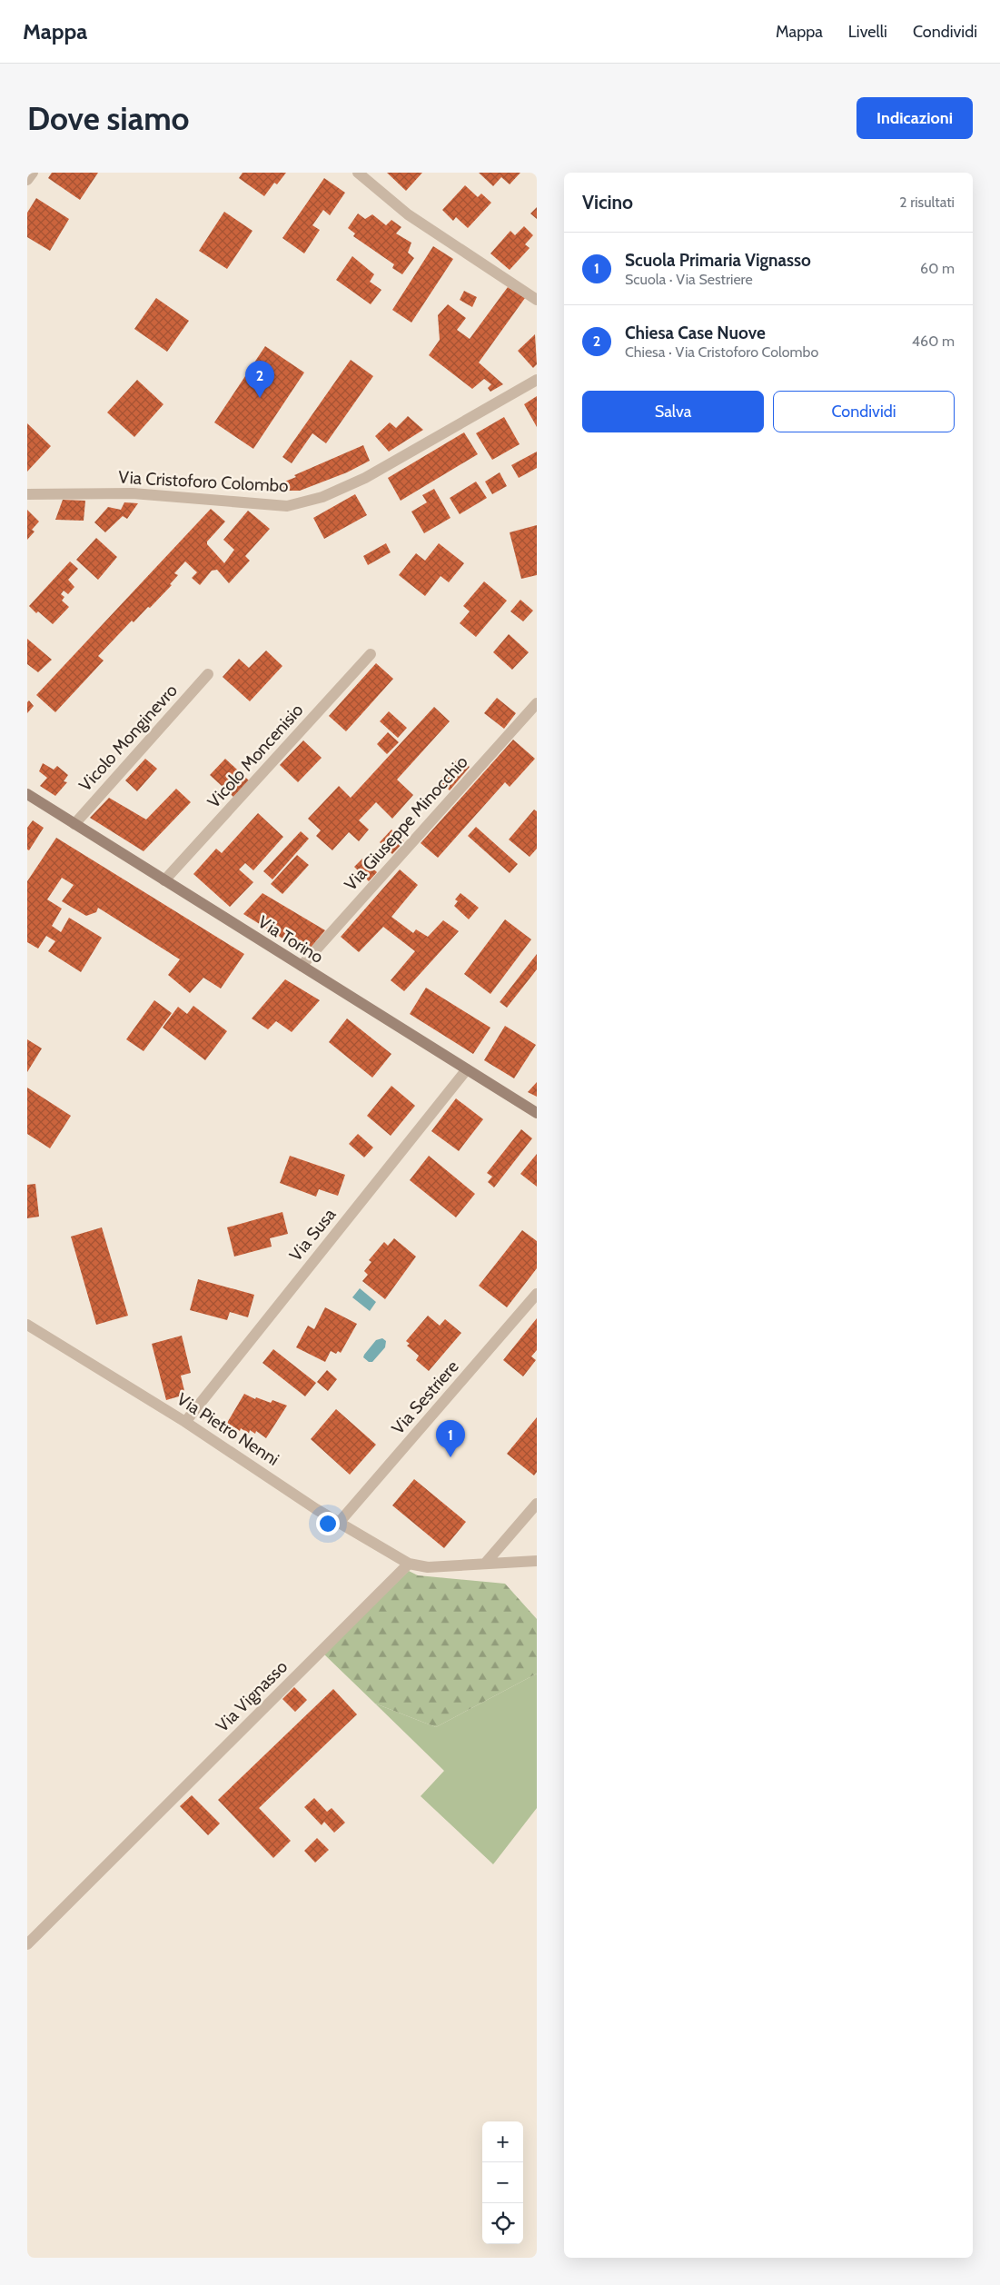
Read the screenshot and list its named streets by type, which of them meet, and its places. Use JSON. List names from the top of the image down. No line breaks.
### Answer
{"streets":{"street":["Via Cristoforo Colombo","Vicolo Monginevro","Vicolo Moncenisio","Via Giuseppe Minocchio","Via Torino","Via Susa","Via Sestriere","Via Pietro Nenni","Via Vignasso"]},"crossings":[["Vicolo Monginevro","Via Torino"],["Vicolo Moncenisio","Via Torino"],["Via Giuseppe Minocchio","Via Torino"],["Via Torino","Via Susa"],["Via Susa","Via Pietro Nenni"],["Via Sestriere","Via Pietro Nenni"],["Via Pietro Nenni","Via Vignasso"]],"page":{"header":"Mappa","nav":["Mappa","Livelli","Condividi"],"buttons":["Indicazioni",["Salva","Condividi"]],"title":"Dove siamo","heading":["Vicino","2 risultati"],"list":[{"mark":"1","name":"Scuola Primaria Vignasso","note":"Scuola · Via Sestriere","value":"60 m"},{"mark":"2","name":"Chiesa Case Nuove","note":"Chiesa · Via Cristoforo Colombo","value":"460 m"}],"pins":["2","1"],"map_buttons":["+","−"]}}
